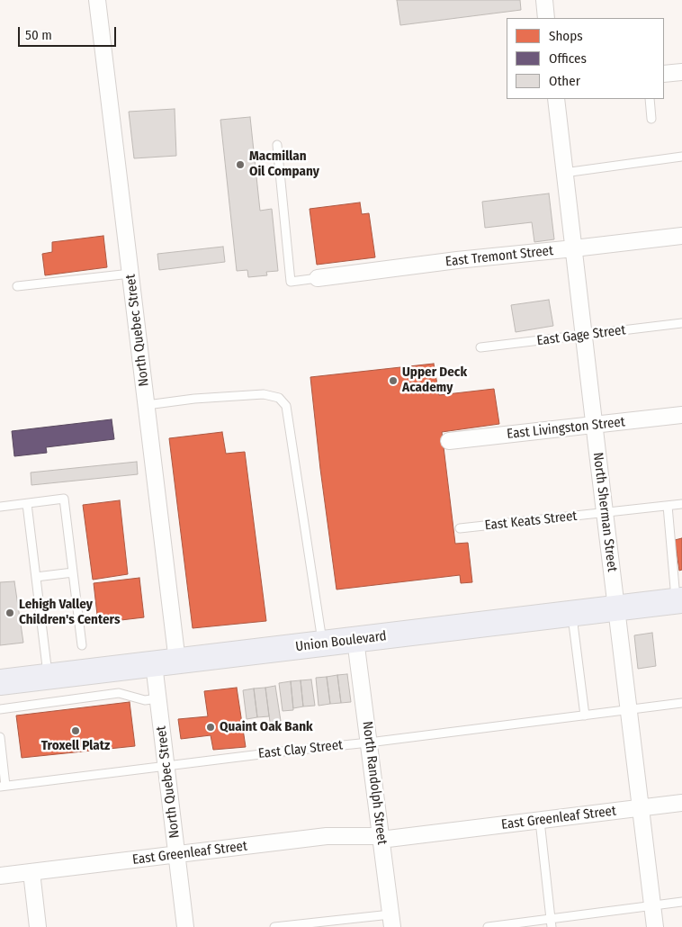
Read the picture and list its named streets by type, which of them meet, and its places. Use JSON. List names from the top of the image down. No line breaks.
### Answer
{"streets":{"main road":["Union Boulevard"],"street":["East Tremont Street","North Quebec Street","East Livingston Street","North Sherman Street","North Randolph Street","East Greenleaf Street"],"lane":["East Gage Street","East Keats Street","East Clay Street"]},"crossings":[["East Tremont Street","North Sherman Street"],["North Quebec Street","Union Boulevard"],["North Quebec Street","East Clay Street"],["North Quebec Street","East Greenleaf Street"],["East Gage Street","North Sherman Street"],["East Livingston Street","North Sherman Street"],["North Sherman Street","East Keats Street"],["North Sherman Street","Union Boulevard"],["North Sherman Street","East Clay Street"],["North Sherman Street","East Greenleaf Street"],["Union Boulevard","North Randolph Street"],["East Clay Street","North Randolph Street"],["North Randolph Street","East Greenleaf Street"]],"places":["Macmillan Oil Company","Upper Deck Academy","Lehigh Valley Children's Centers","Quaint Oak Bank","Troxell Platz"],"legend":["Shops","Offices","Other"],"scale_bar":"50 m"}
